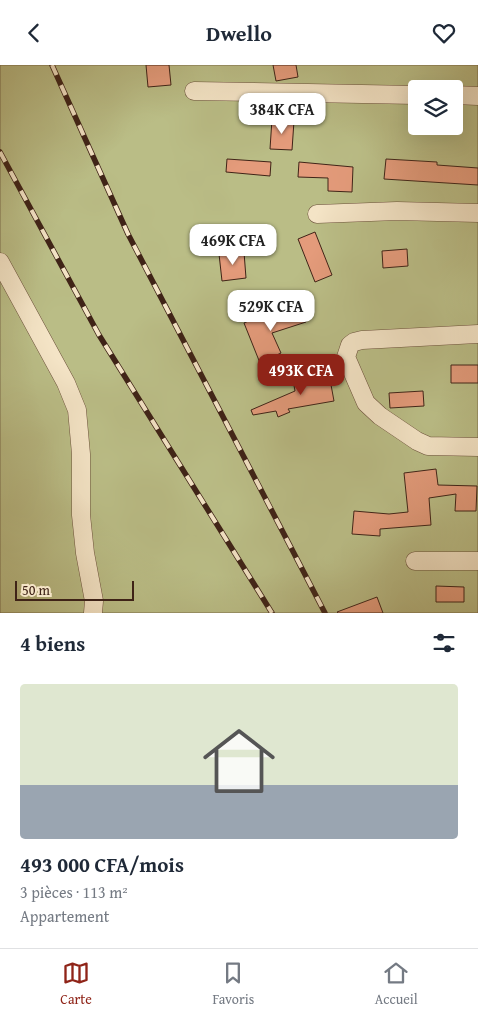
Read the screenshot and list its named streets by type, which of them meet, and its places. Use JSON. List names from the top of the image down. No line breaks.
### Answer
{"scale_bar":"50 m","page":{"header":"Dwello","price":["384K CFA","469K CFA","529K CFA","493K CFA"],"scale":"50 m","heading":"4 biens","list":[{"name":"493 000 CFA/mois","note":"3 pièces · 113 m² · Appartement"}],"tabs":["Carte","Favoris","Accueil"]}}
